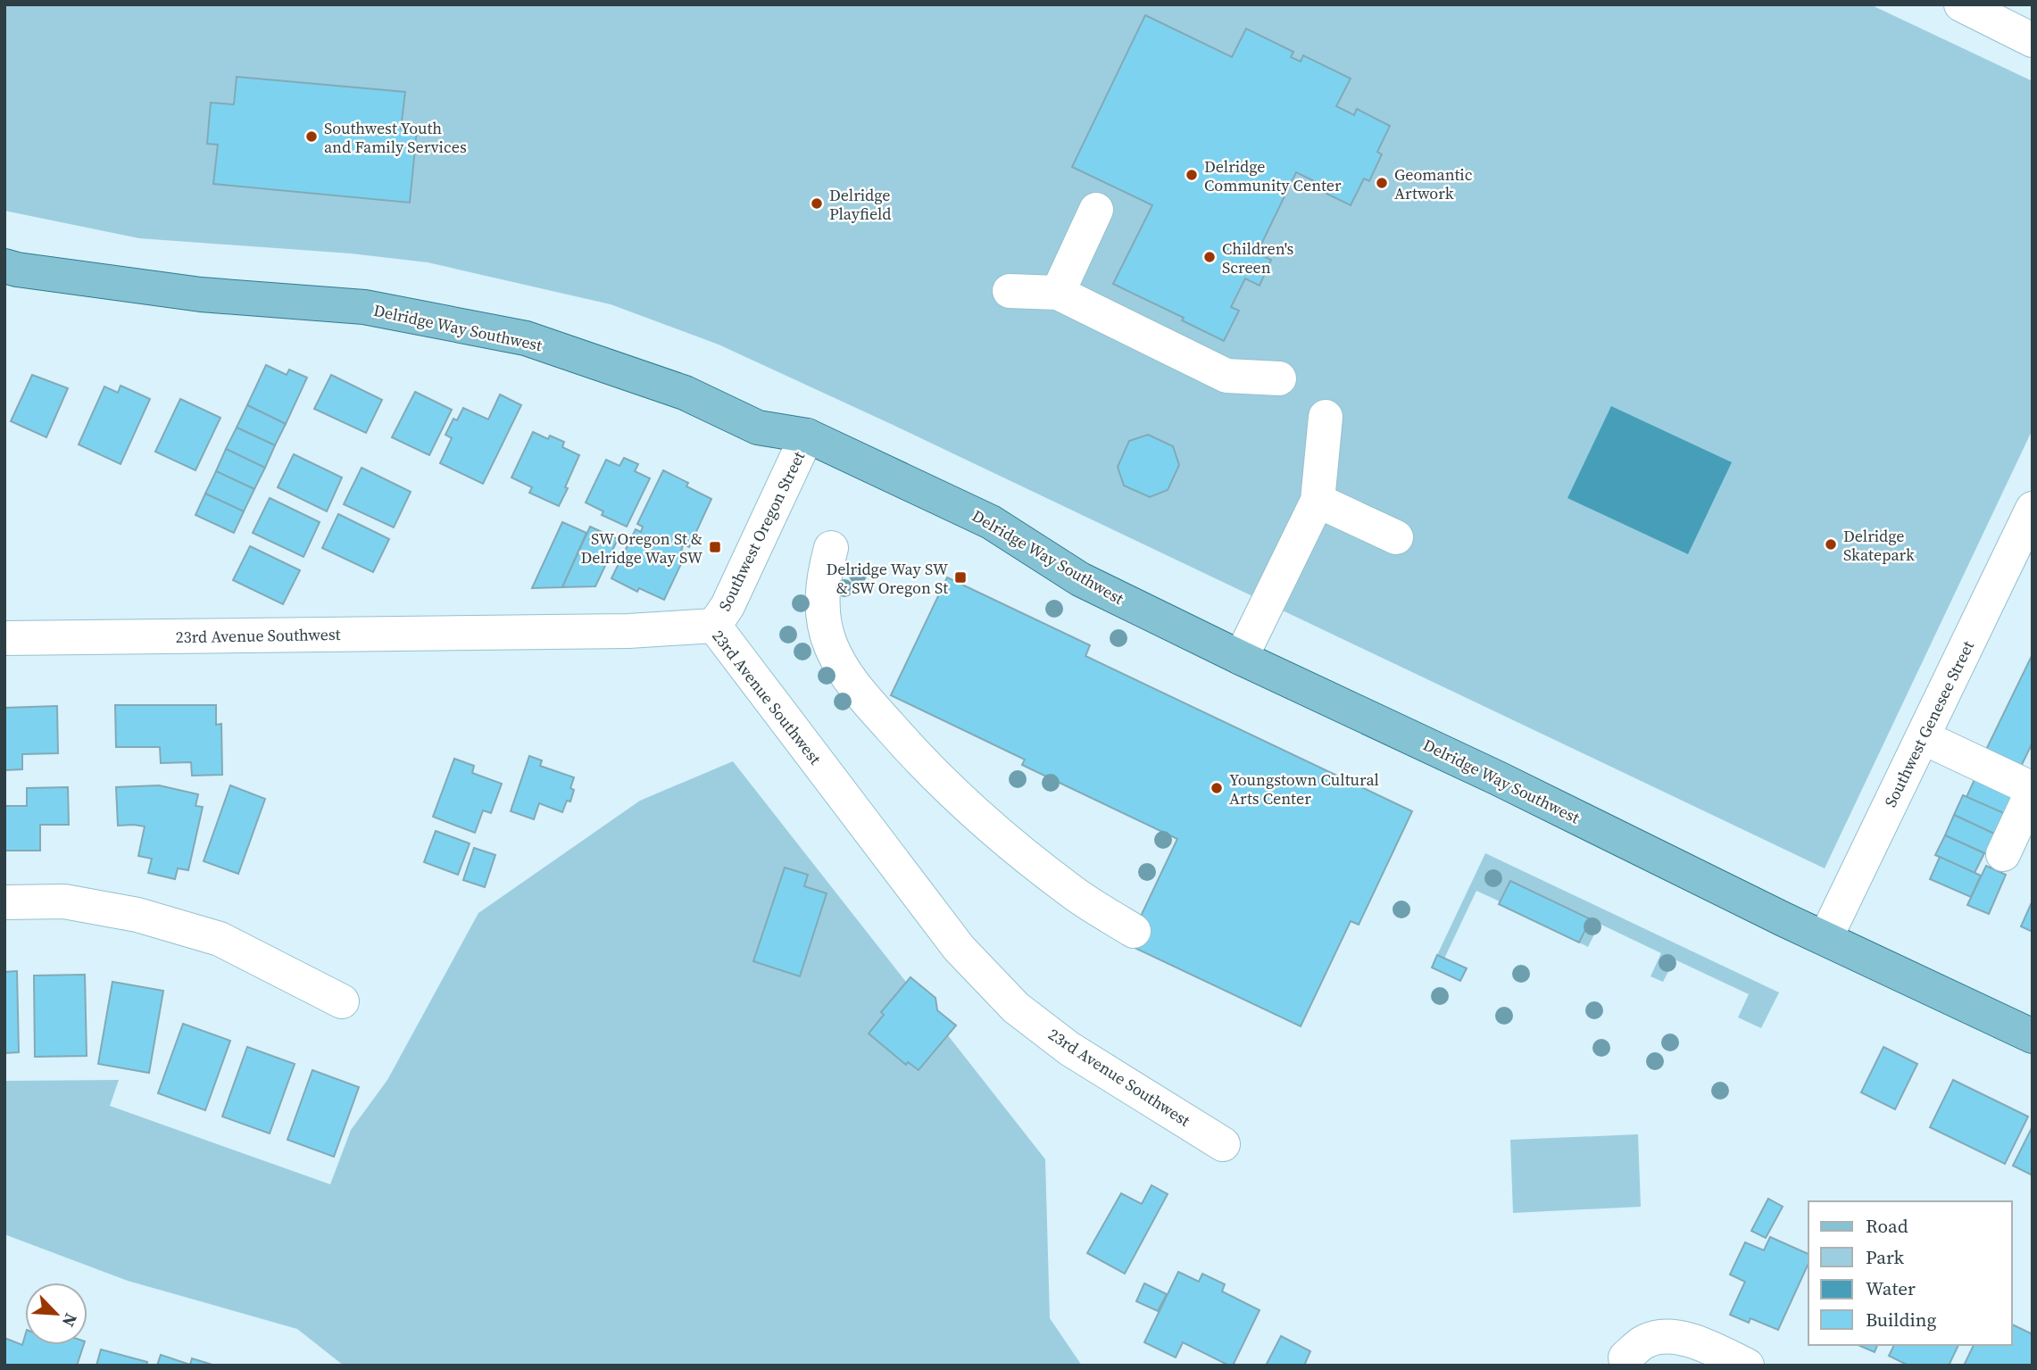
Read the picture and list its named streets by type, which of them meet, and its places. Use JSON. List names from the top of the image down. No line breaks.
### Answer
{"streets":{"main road":["Delridge Way Southwest"],"street":["Southwest Oregon Street","23rd Avenue Southwest","Southwest Genesee Street"]},"crossings":[["Delridge Way Southwest","Southwest Oregon Street"],["Delridge Way Southwest","Southwest Genesee Street"],["Southwest Oregon Street","23rd Avenue Southwest"]],"places":{"other":["Southwest Youth and Family Services","Delridge Community Center","Geomantic Artwork","Delridge Playfield","Children's Screen","Delridge Skatepark","Youngstown Cultural Arts Center"],"transit":["SW Oregon St & Delridge Way SW","Delridge Way SW & SW Oregon St"]},"legend":["Road","Park","Water","Building"],"north":"bottom right"}
